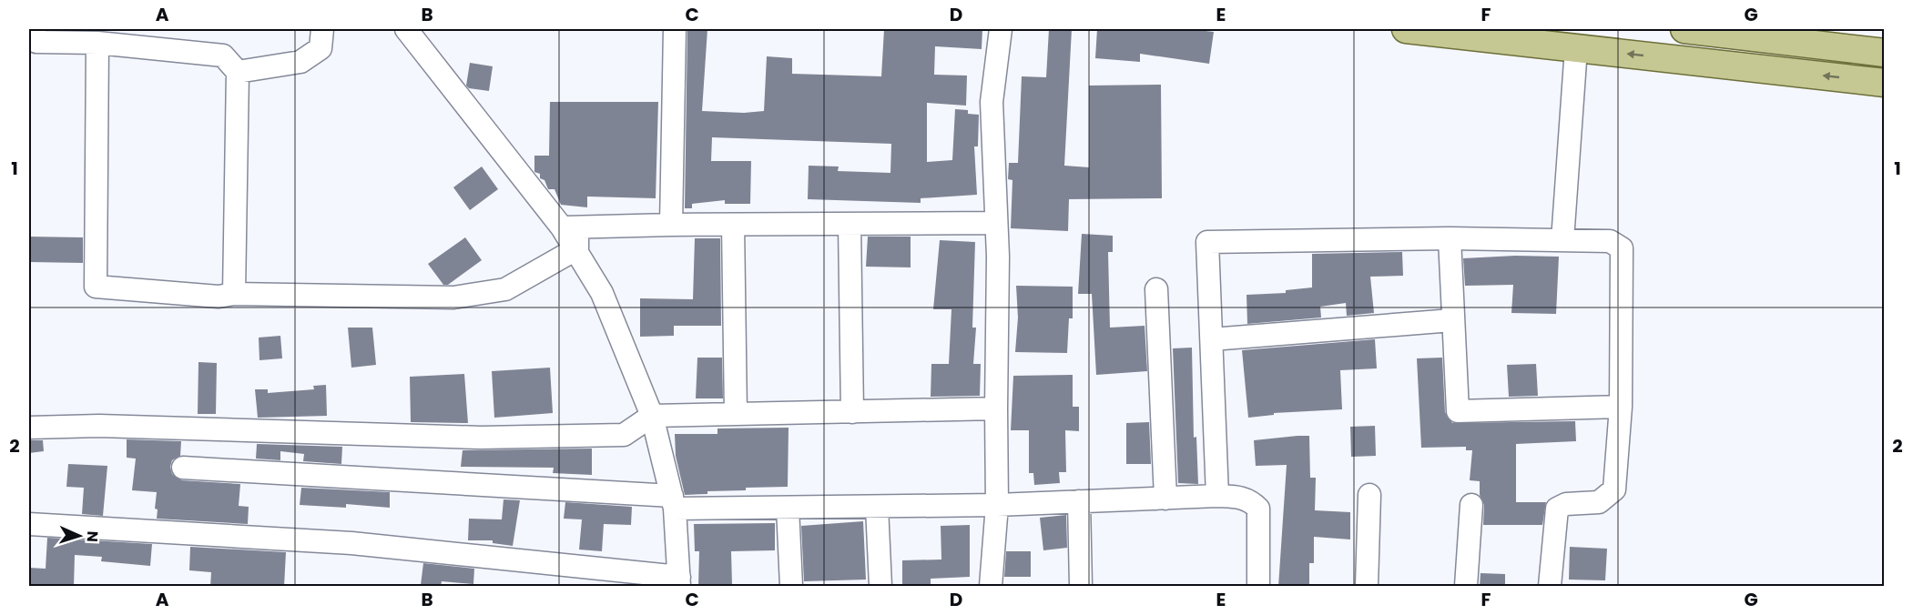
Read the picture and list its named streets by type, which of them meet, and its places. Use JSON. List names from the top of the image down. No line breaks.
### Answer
{"north":"right","grid":{"columns":["A","B","C","D","E","F","G"],"rows":["1","2"]}}
